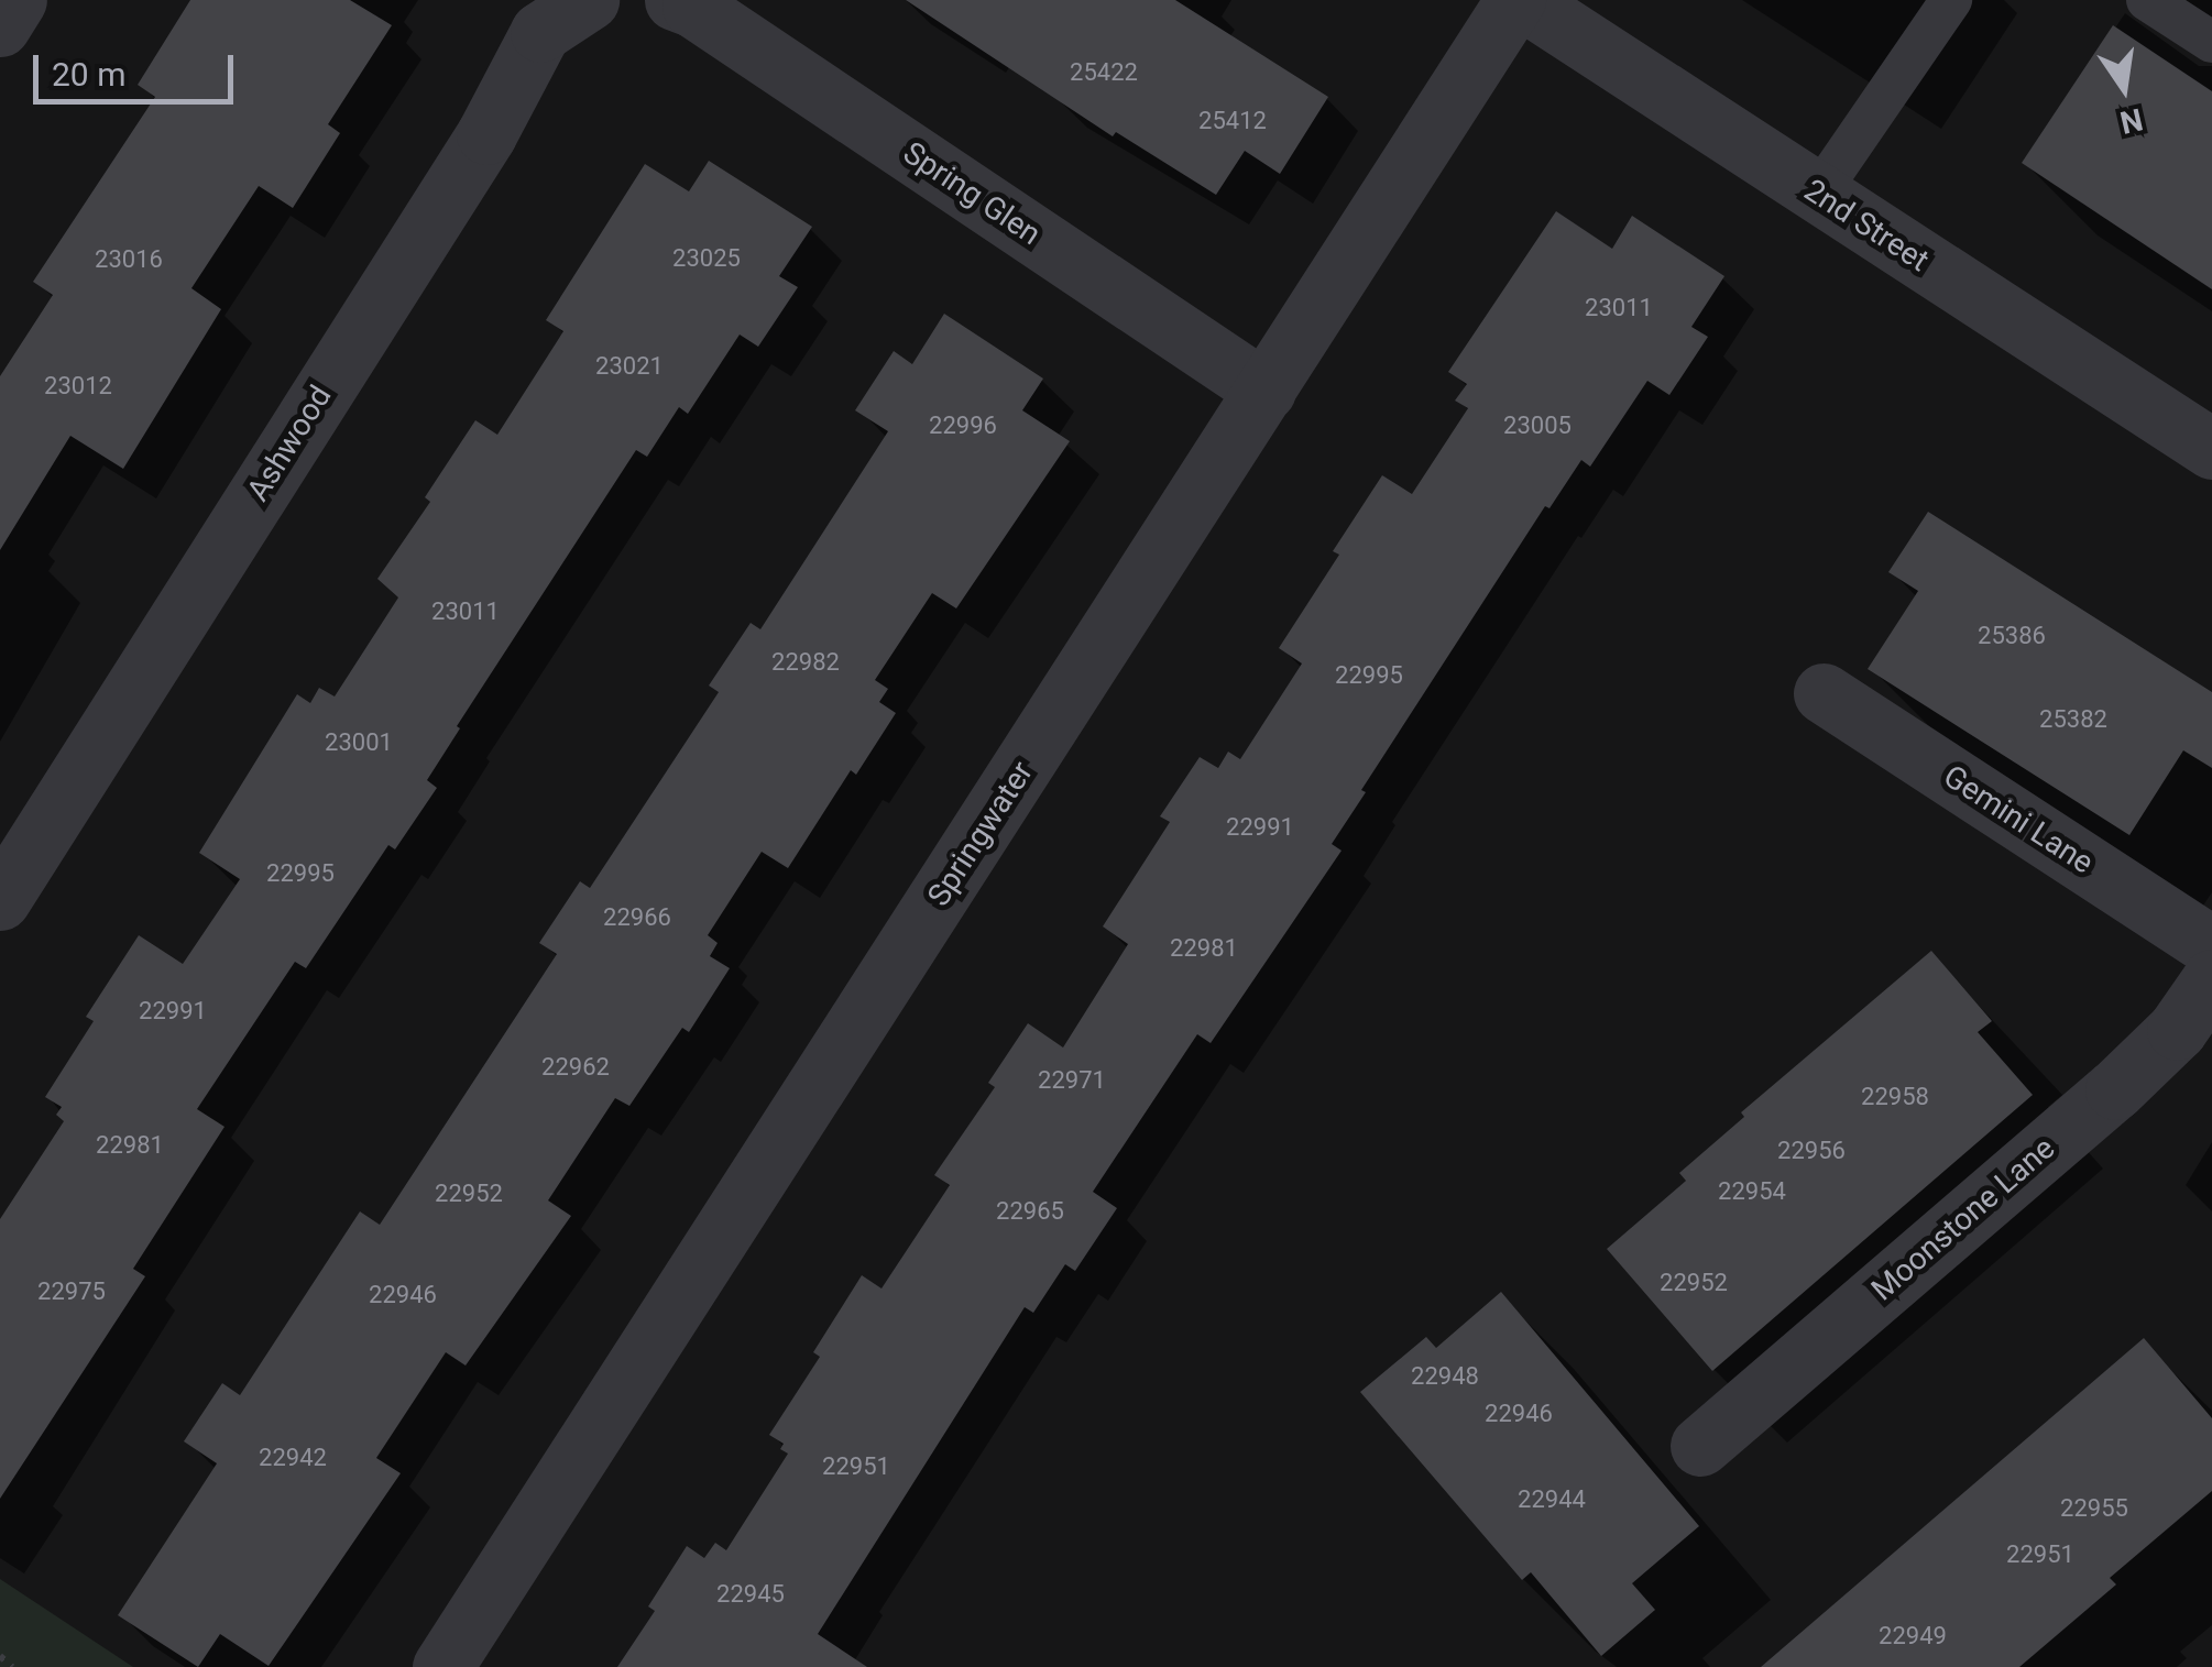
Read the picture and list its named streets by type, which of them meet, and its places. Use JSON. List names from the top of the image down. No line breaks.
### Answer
{"streets":{"street":["Spring Glen","2nd Street","Ashwood","Gemini Lane","Springwater","Moonstone Lane"]},"crossings":[["Spring Glen","Springwater"],["2nd Street","Springwater"]],"house_numbers":["25422","25412","23025","23016","23011","23021","23012","22996","23005","23011","25386","22982","22995","25382","23001","22991","22995","22966","22981","22991","22962","22971","22958","22981","22956","22954","22952","22965","22952","22975","22946","22948","22946","22942","22951","22944","22955","22951","22945","22949"],"scale_bar":"20 m","north":"bottom"}
